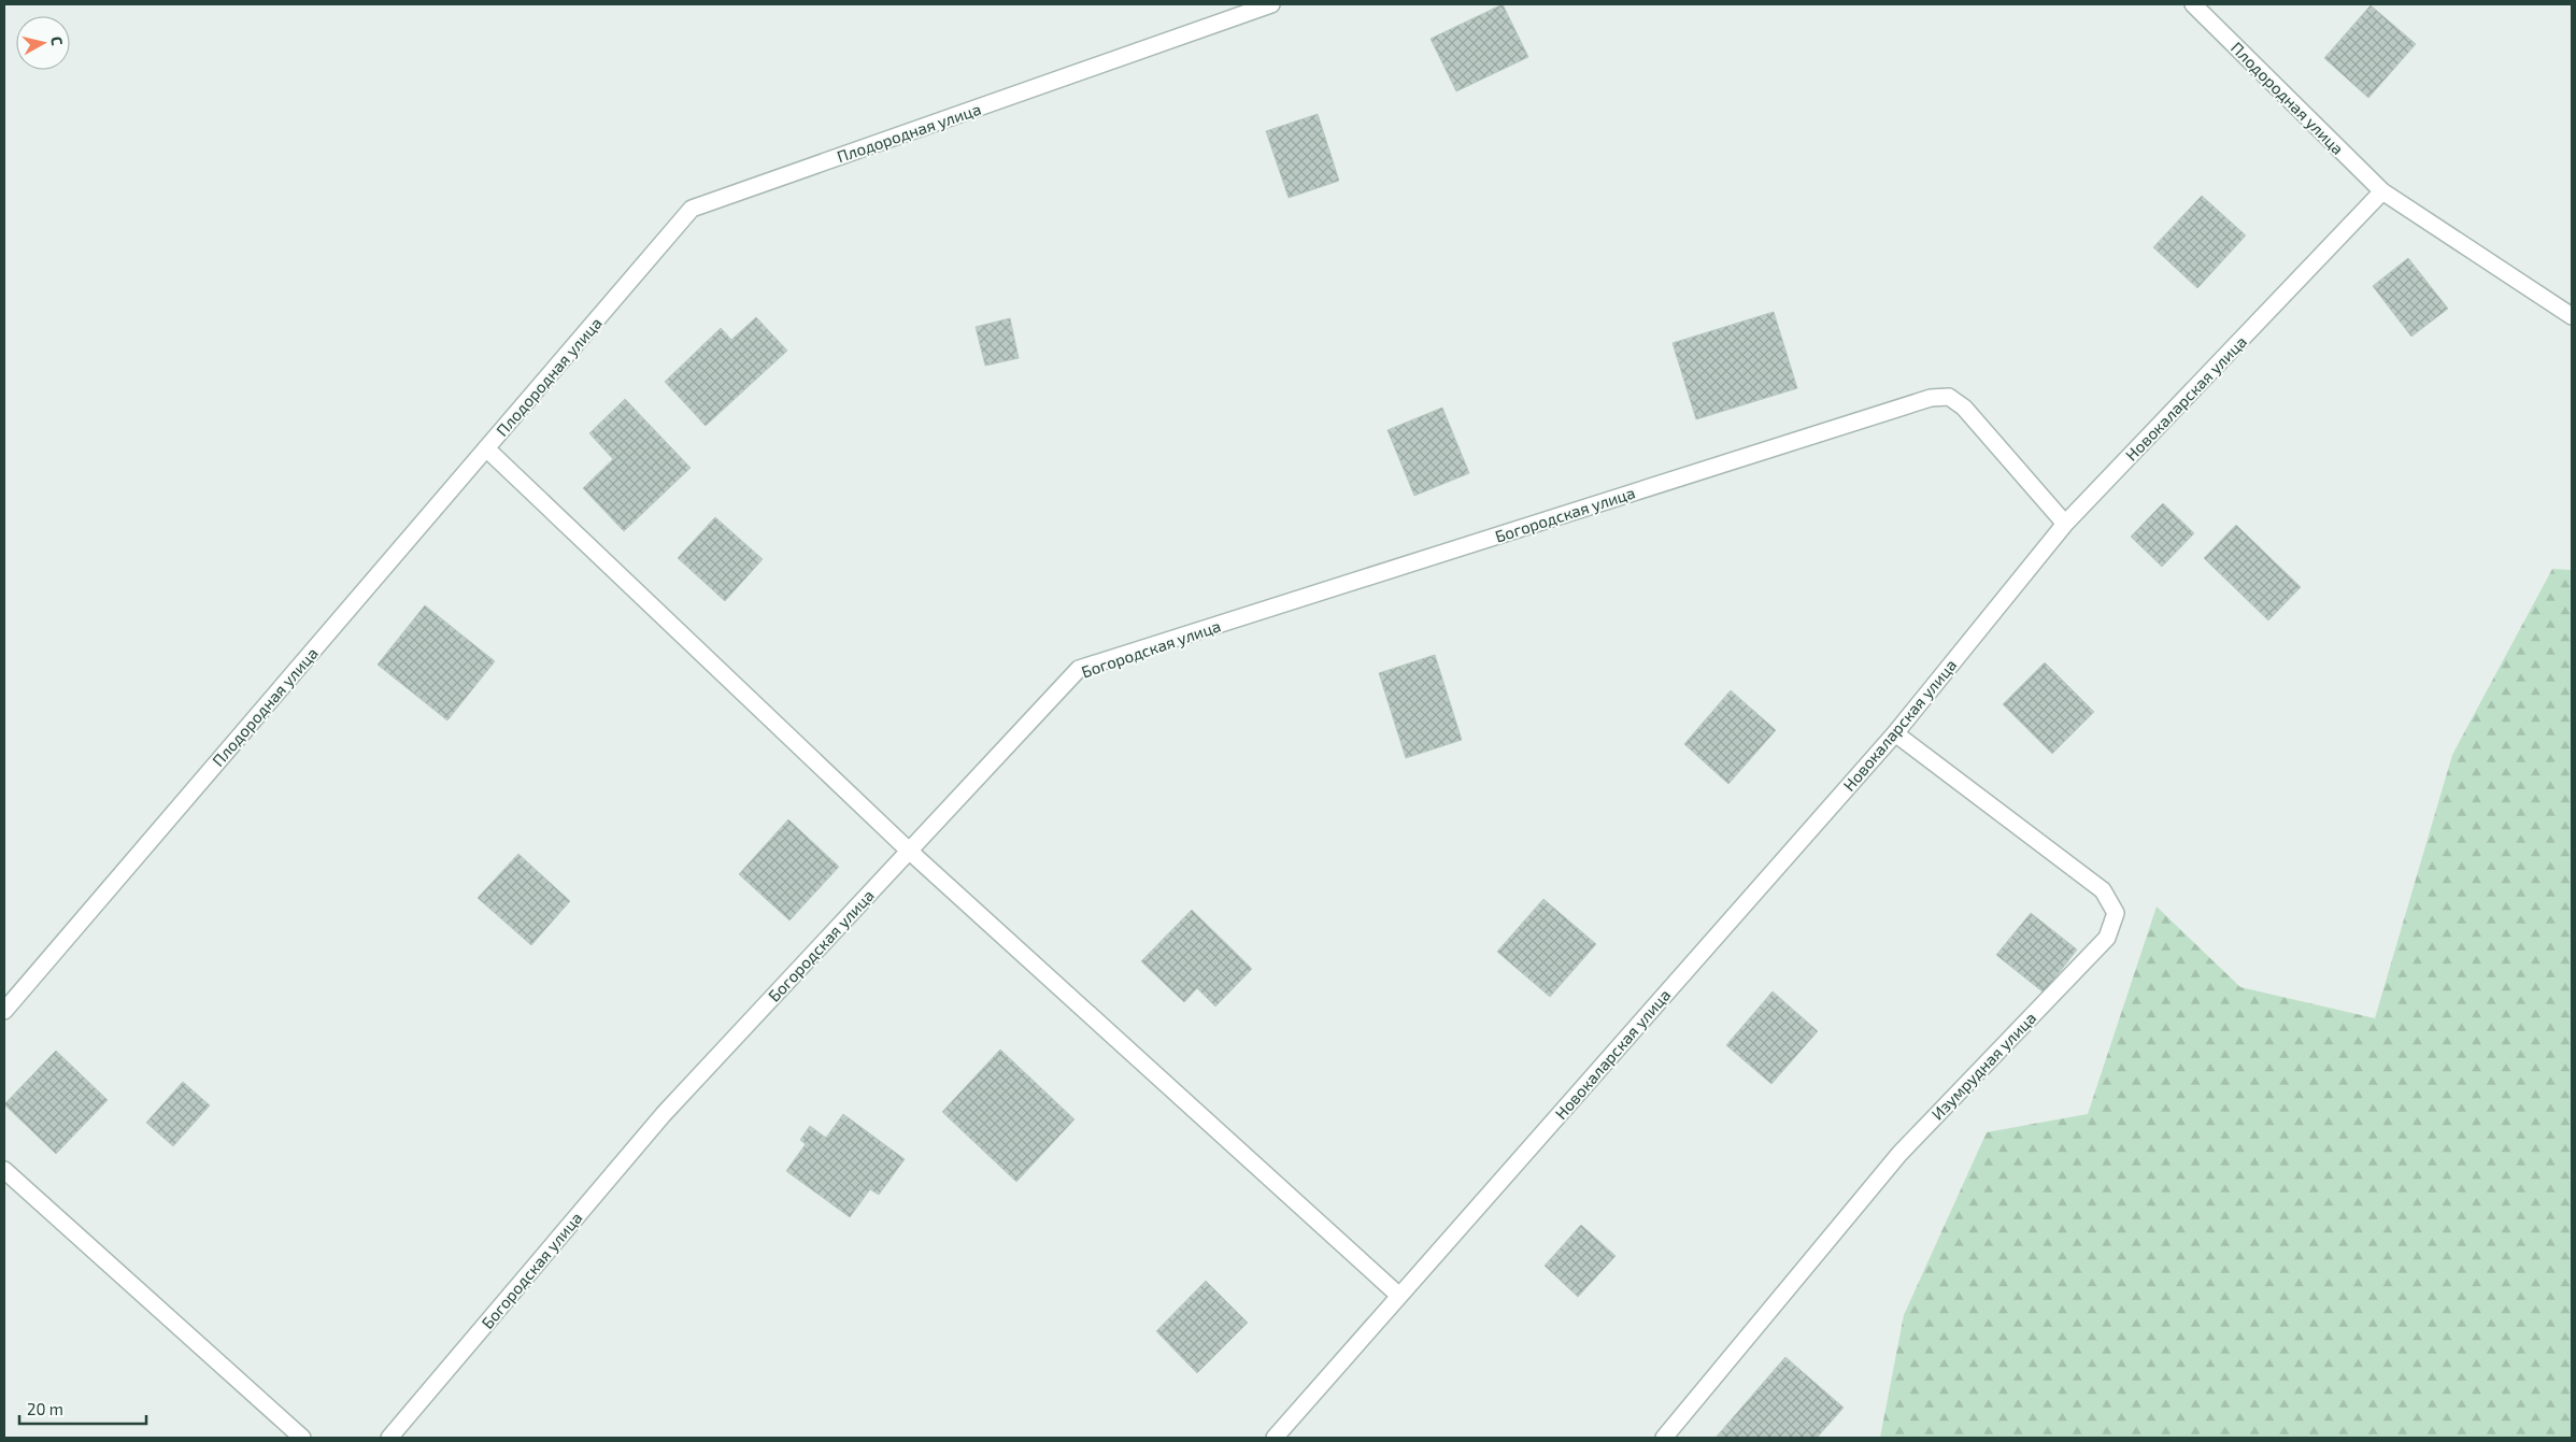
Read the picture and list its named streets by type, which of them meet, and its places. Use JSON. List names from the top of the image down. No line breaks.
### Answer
{"streets":{"street":["Плодородная улица","Новокаларская улица","Богородская улица","Изумрудная улица"]},"crossings":[["Плодородная улица","Новокаларская улица"],["Новокаларская улица","Богородская улица"],["Новокаларская улица","Изумрудная улица"]],"scale_bar":"20 m","north":"right"}
